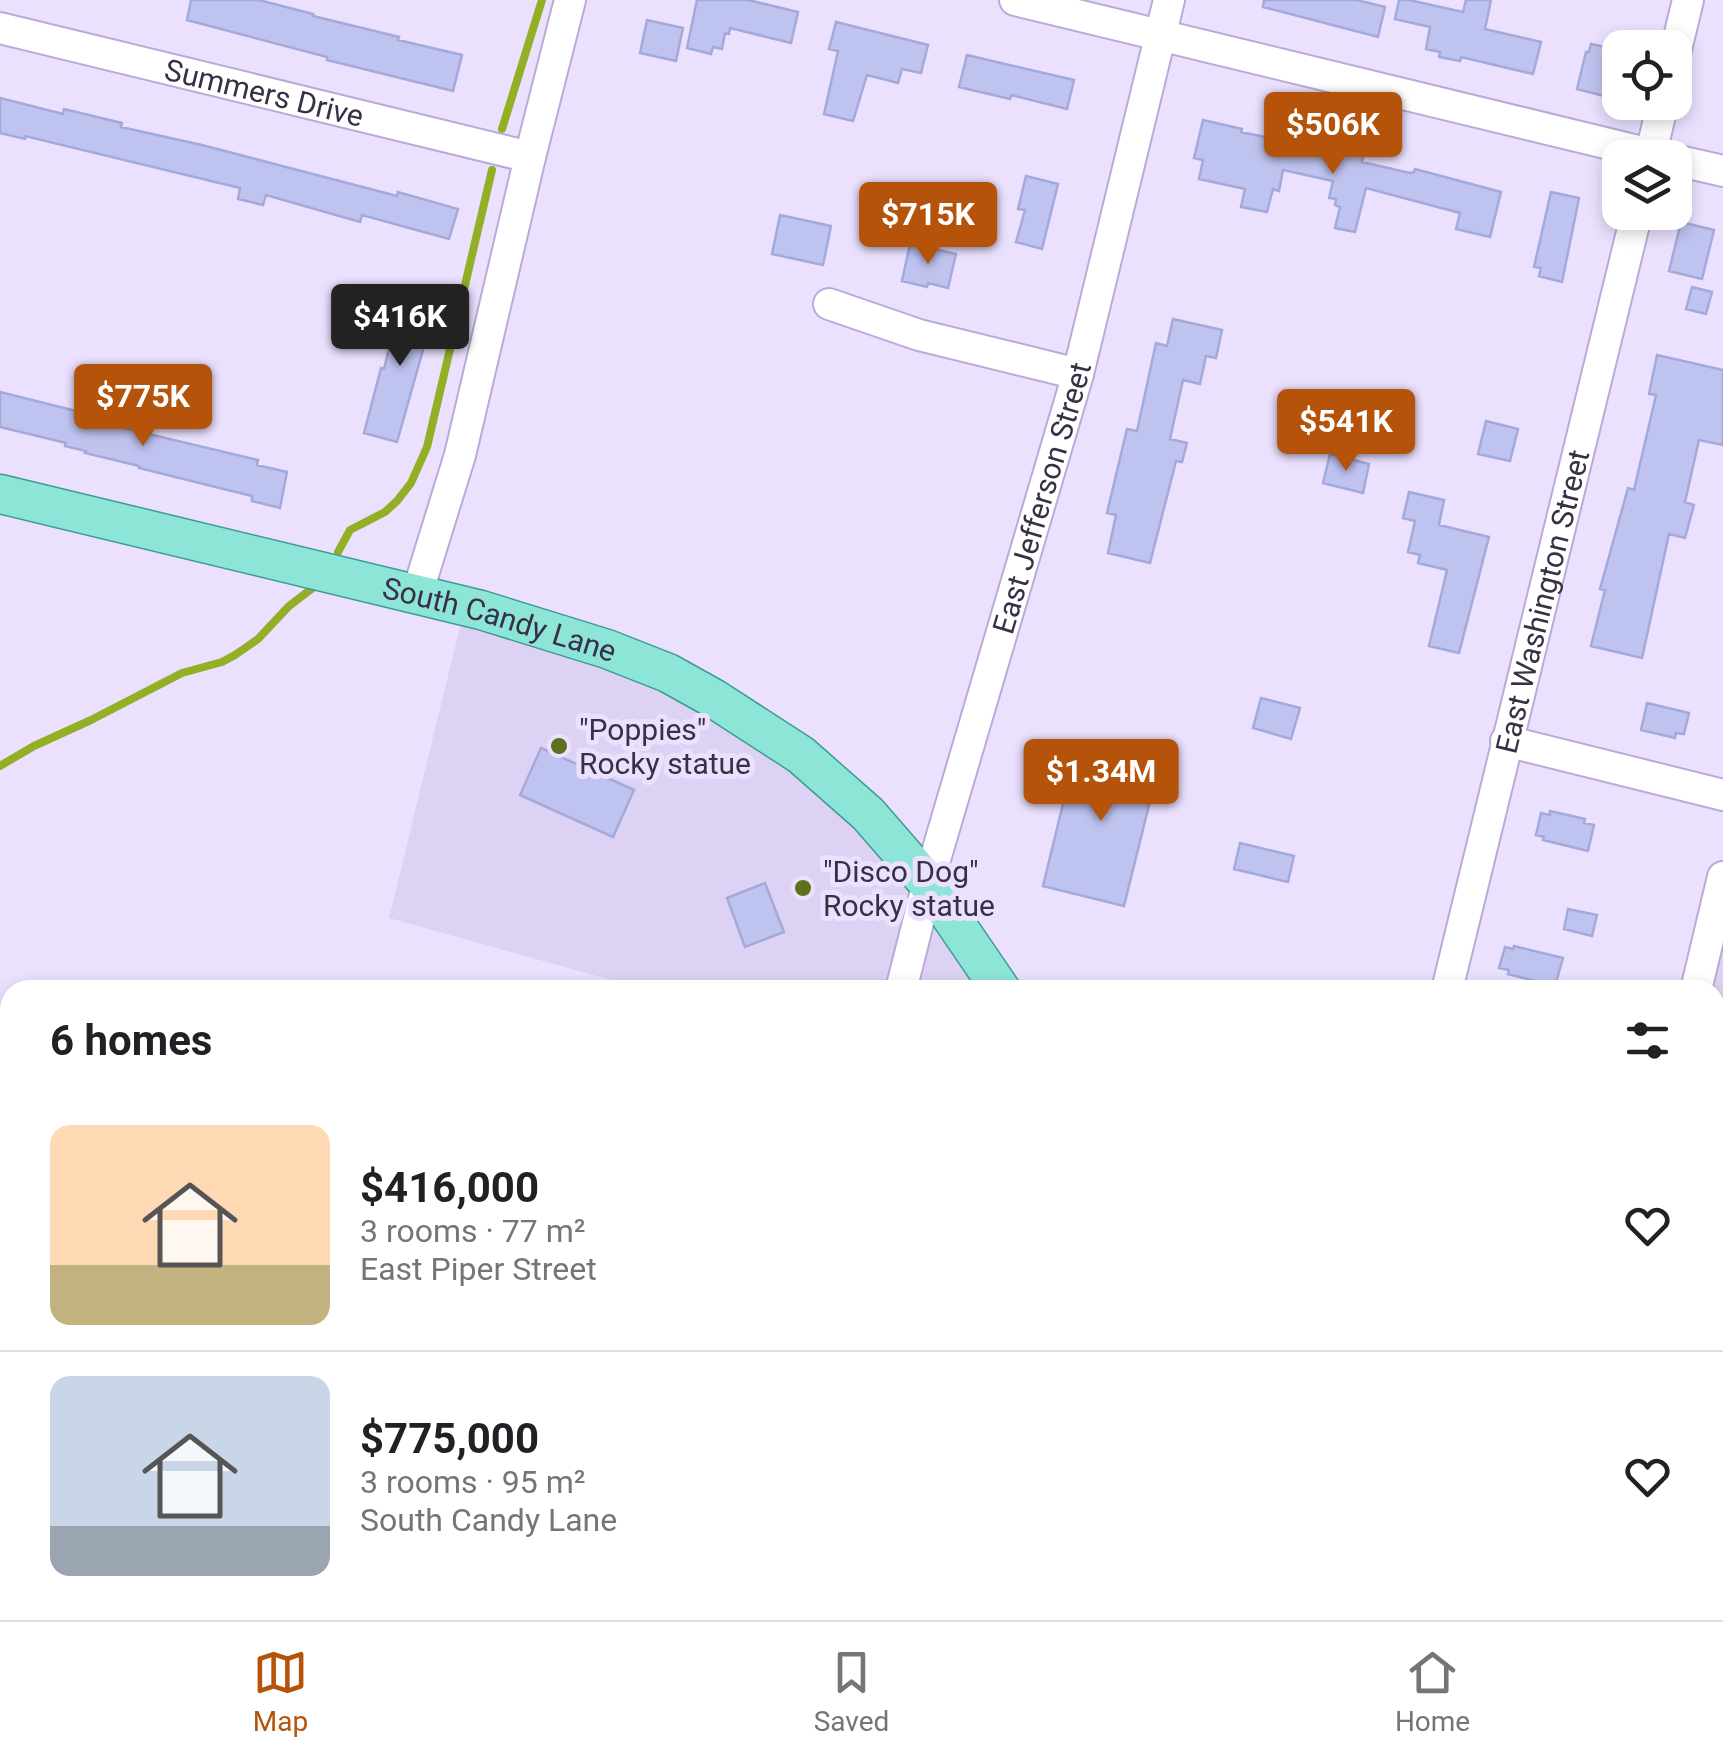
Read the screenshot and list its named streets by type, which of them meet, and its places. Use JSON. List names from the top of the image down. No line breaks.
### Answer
{"streets":{"main road":["South Candy Lane"],"street":["Summers Drive","East Jefferson Street","East Washington Street"]},"crossings":[["East Jefferson Street","South Candy Lane"]],"places":["\"Poppies\" Rocky statue","\"Disco Dog\" Rocky statue"],"page":{"price":["$506K","$715K","$416K","$775K","$541K","$1.34M"],"heading":"6 homes","list":[{"name":"$416,000","note":"3 rooms · 77 m² · East Piper Street"},{"name":"$775,000","note":"3 rooms · 95 m² · South Candy Lane"}],"tabs":["Map","Saved","Home"]}}
